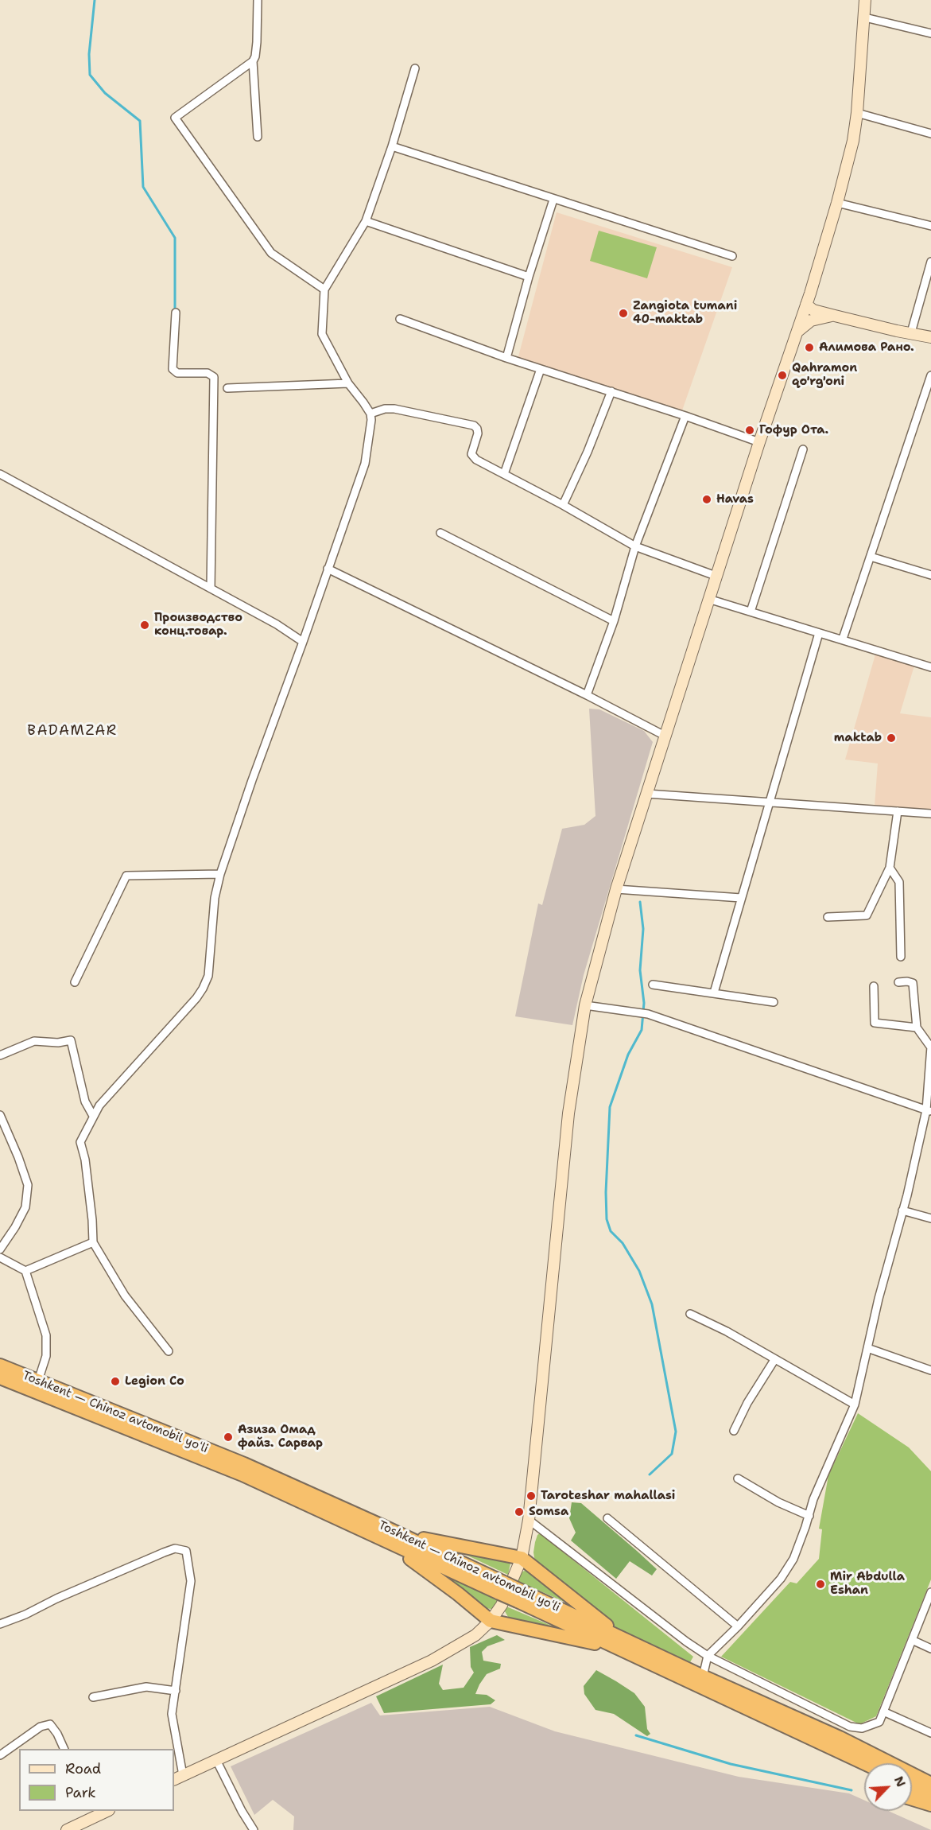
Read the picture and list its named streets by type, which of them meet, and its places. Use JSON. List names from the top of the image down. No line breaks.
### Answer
{"streets":{"highway":["Toshkent — Chinoz avtomobil yoʻli"]},"districts":["BADAMZAR"],"places":["Zangiota tumani 40-maktab","Алимова Рано.","Qahramon qo'rg'oni","Гофур Ота.","Havas","Производство конц.товар.","maktab","Legion Co","Азиза Омад файз. Сарвар","Taroteshar mahallasi","Somsa","Mir Abdulla Eshan"],"legend":["Road","Park"],"north":"top right"}
